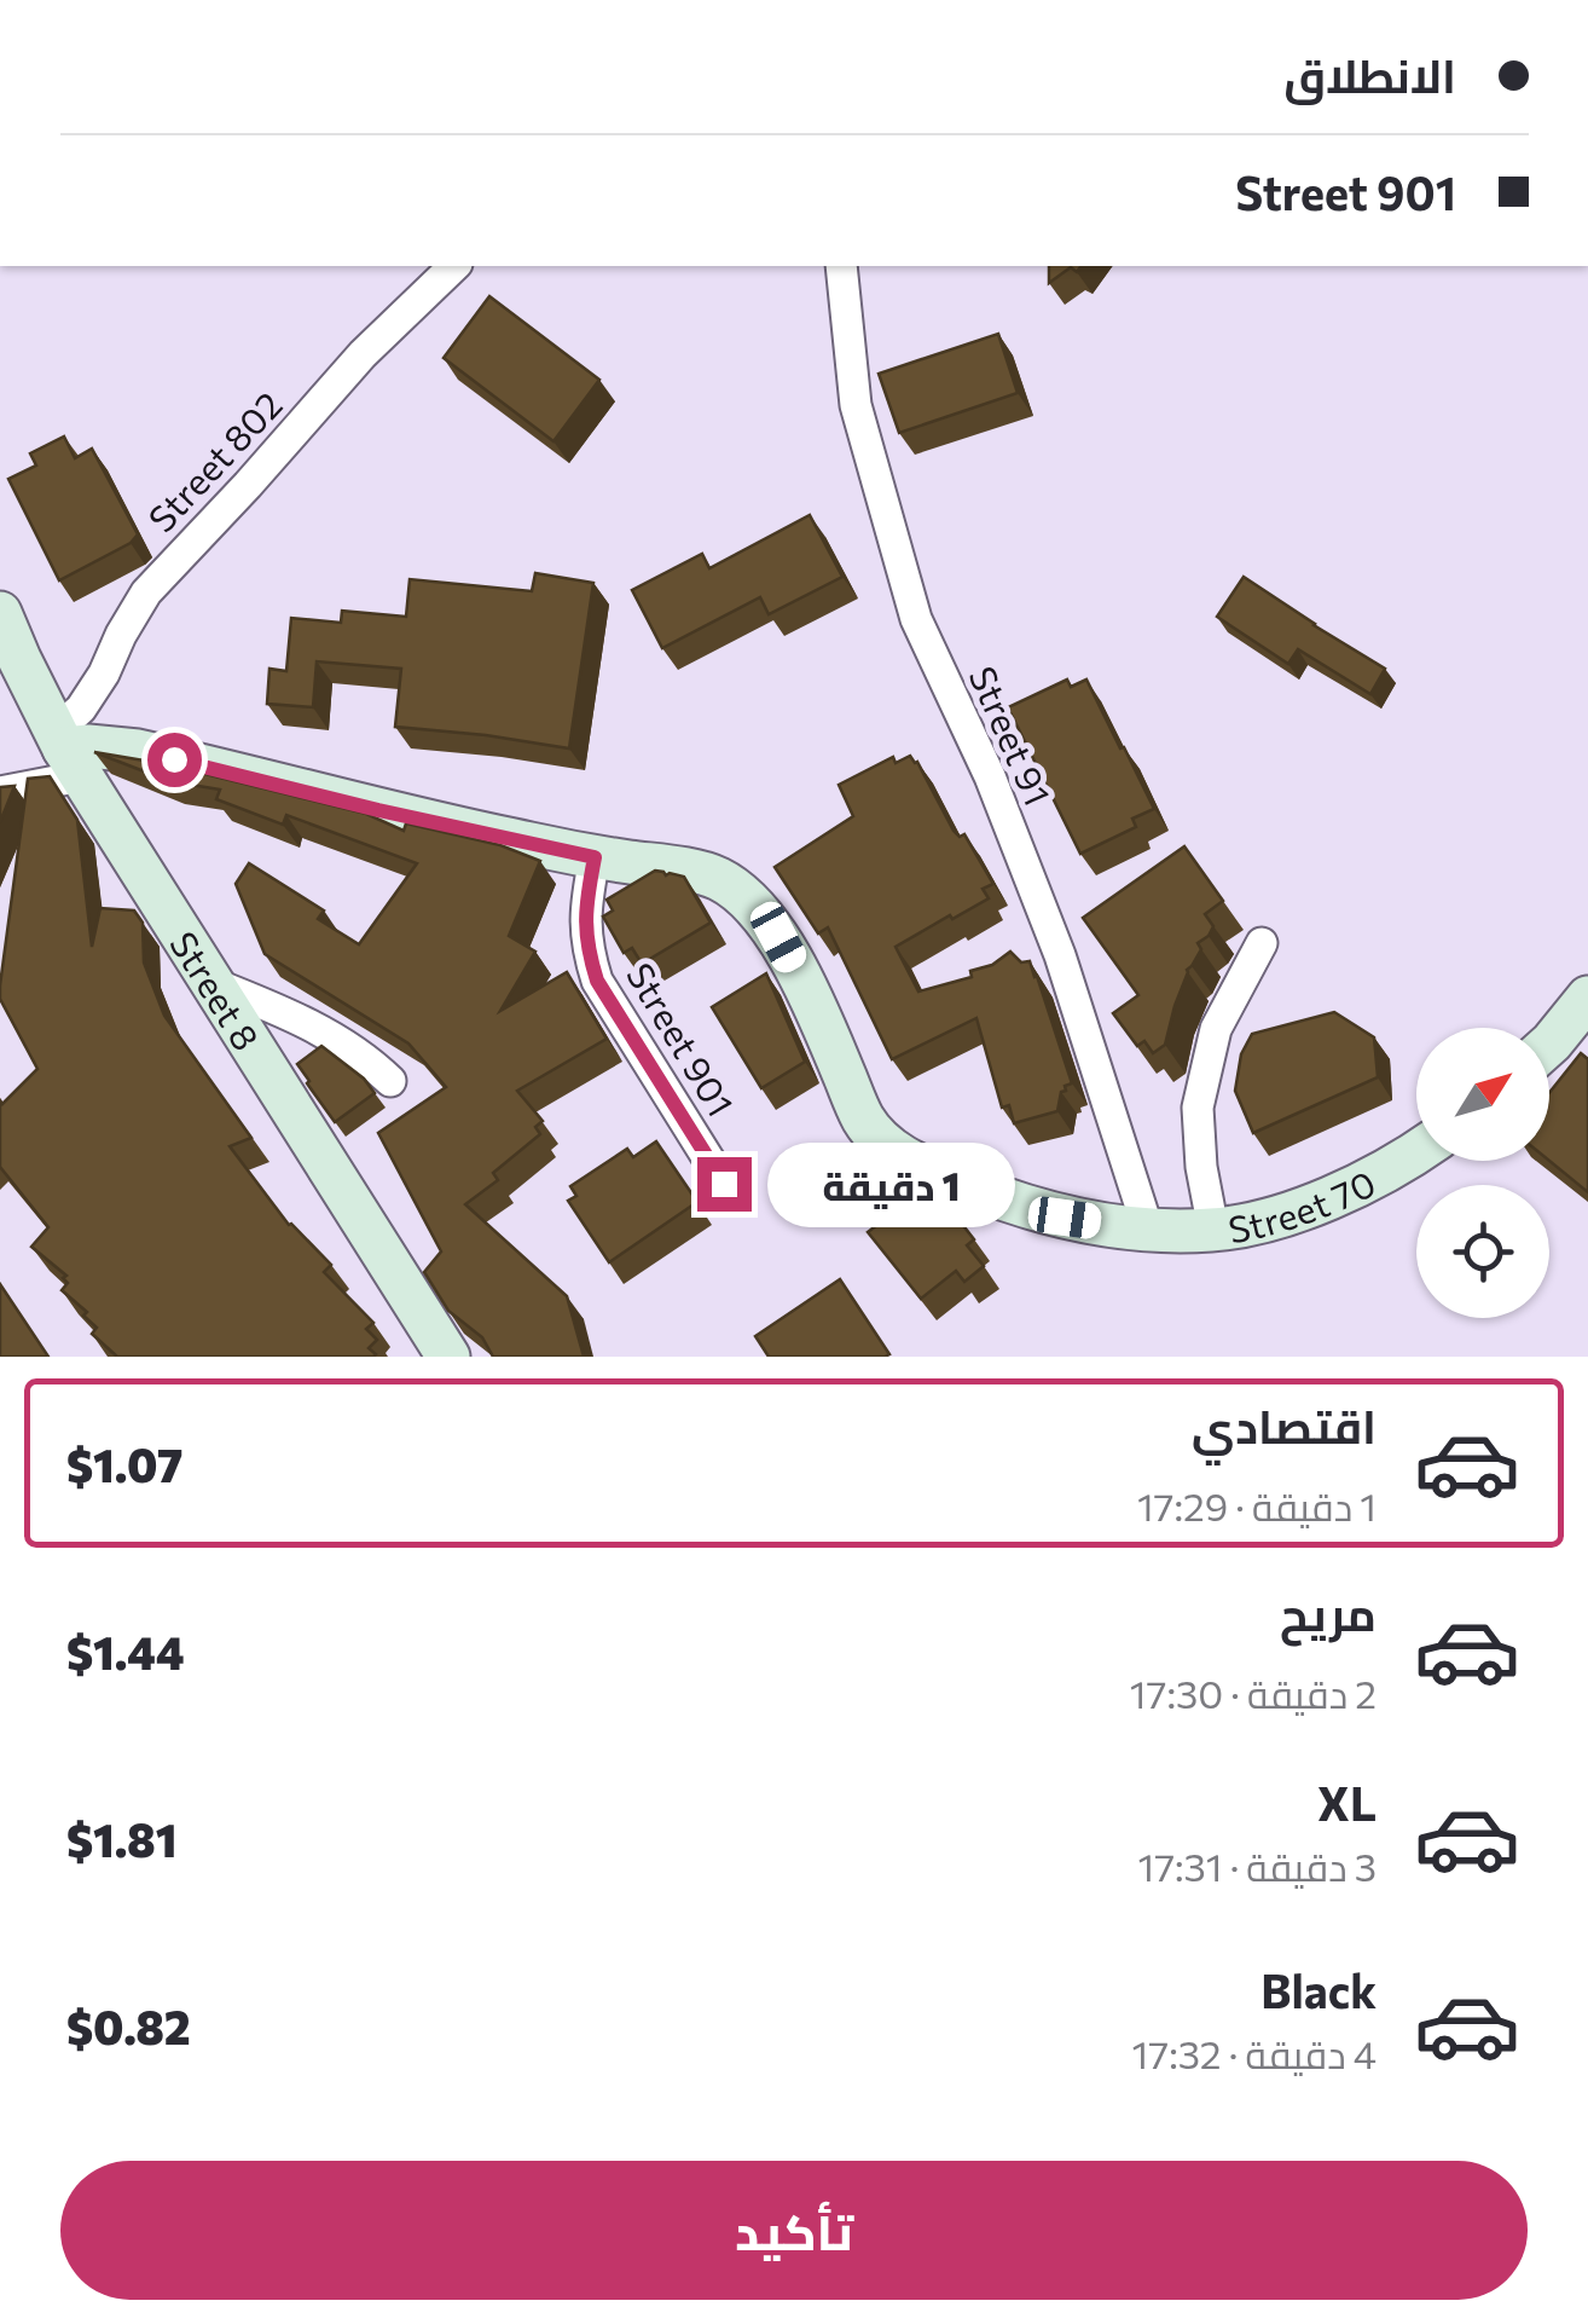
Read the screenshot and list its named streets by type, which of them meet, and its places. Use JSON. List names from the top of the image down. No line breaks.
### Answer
{"streets":{"street":["Street 802","Street 91","Street 8","Street 901","Street 70"]},"crossings":[["Street 802","Street 8"],["Street 802","Street 70"],["Street 91","Street 70"],["Street 8","Street 70"],["Street 901","Street 70"]],"north":"top right","page":{"banner":["الانطلاق","Street 901"],"bubble":"1 دقيقة","list":[{"name":"اقتصادي","note":"1 دقيقة · 17:29","value":"$1.07"},{"name":"مريح","note":"2 دقيقة · 17:30","value":"$1.44"},{"name":"XL","note":"3 دقيقة · 17:31","value":"$1.81"},{"name":"Black","note":"4 دقيقة · 17:32","value":"$0.82"}],"buttons":"تأكيد"}}
